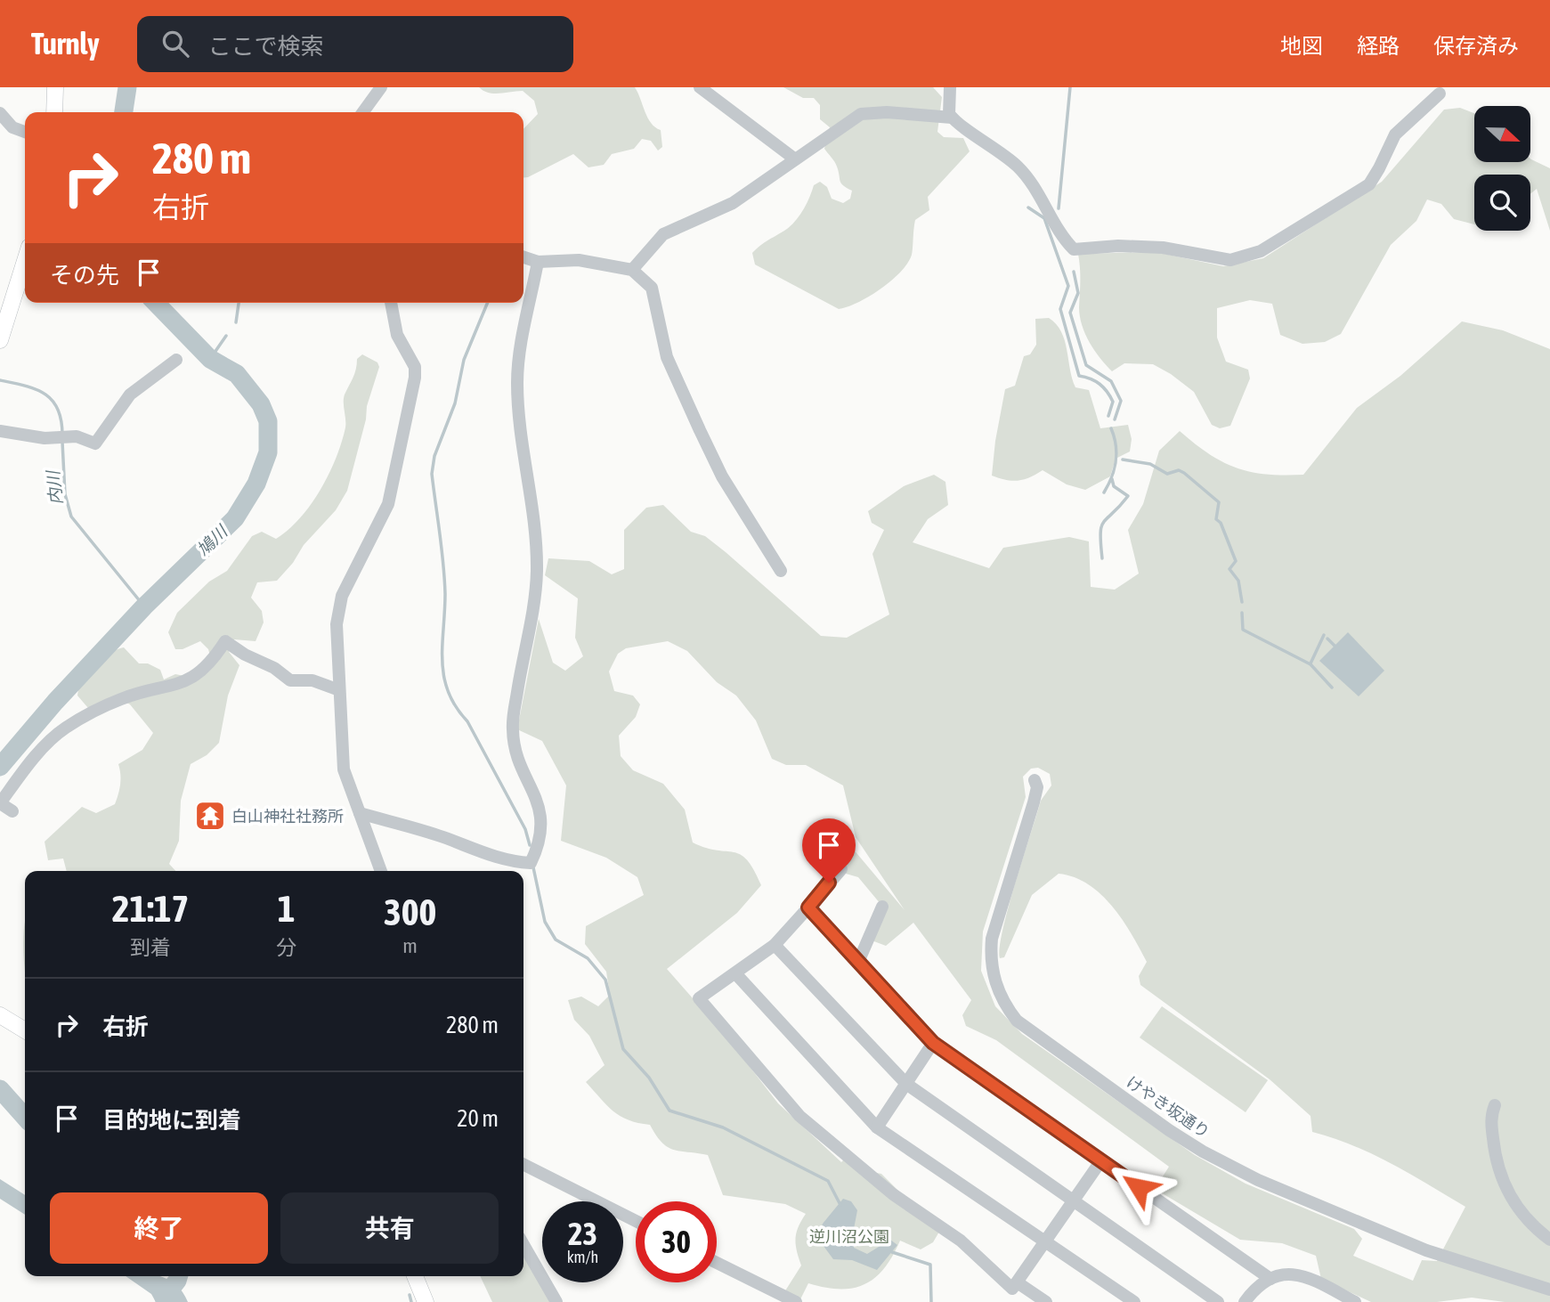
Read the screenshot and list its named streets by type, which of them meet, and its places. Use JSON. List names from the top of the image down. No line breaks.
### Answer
{"streets":{"street":["けやき坂通り"]},"water":["内川","鳩川"],"parks":["逆川沼公園"],"places":{"temple":["白山神社社務所"]},"north":"right","page":{"header":"Turnly","search":"ここで検索","nav":["地図","経路","保存済み"],"turn":["280 m","右折"],"then":"その先","eta":["21:17","到着","1","分","300","m"],"list":[{"name":"右折","value":"280 m"},{"name":"目的地に到着","value":"20 m"}],"buttons":["終了","共有"],"speed":"23 km/h","limit":"30"}}
